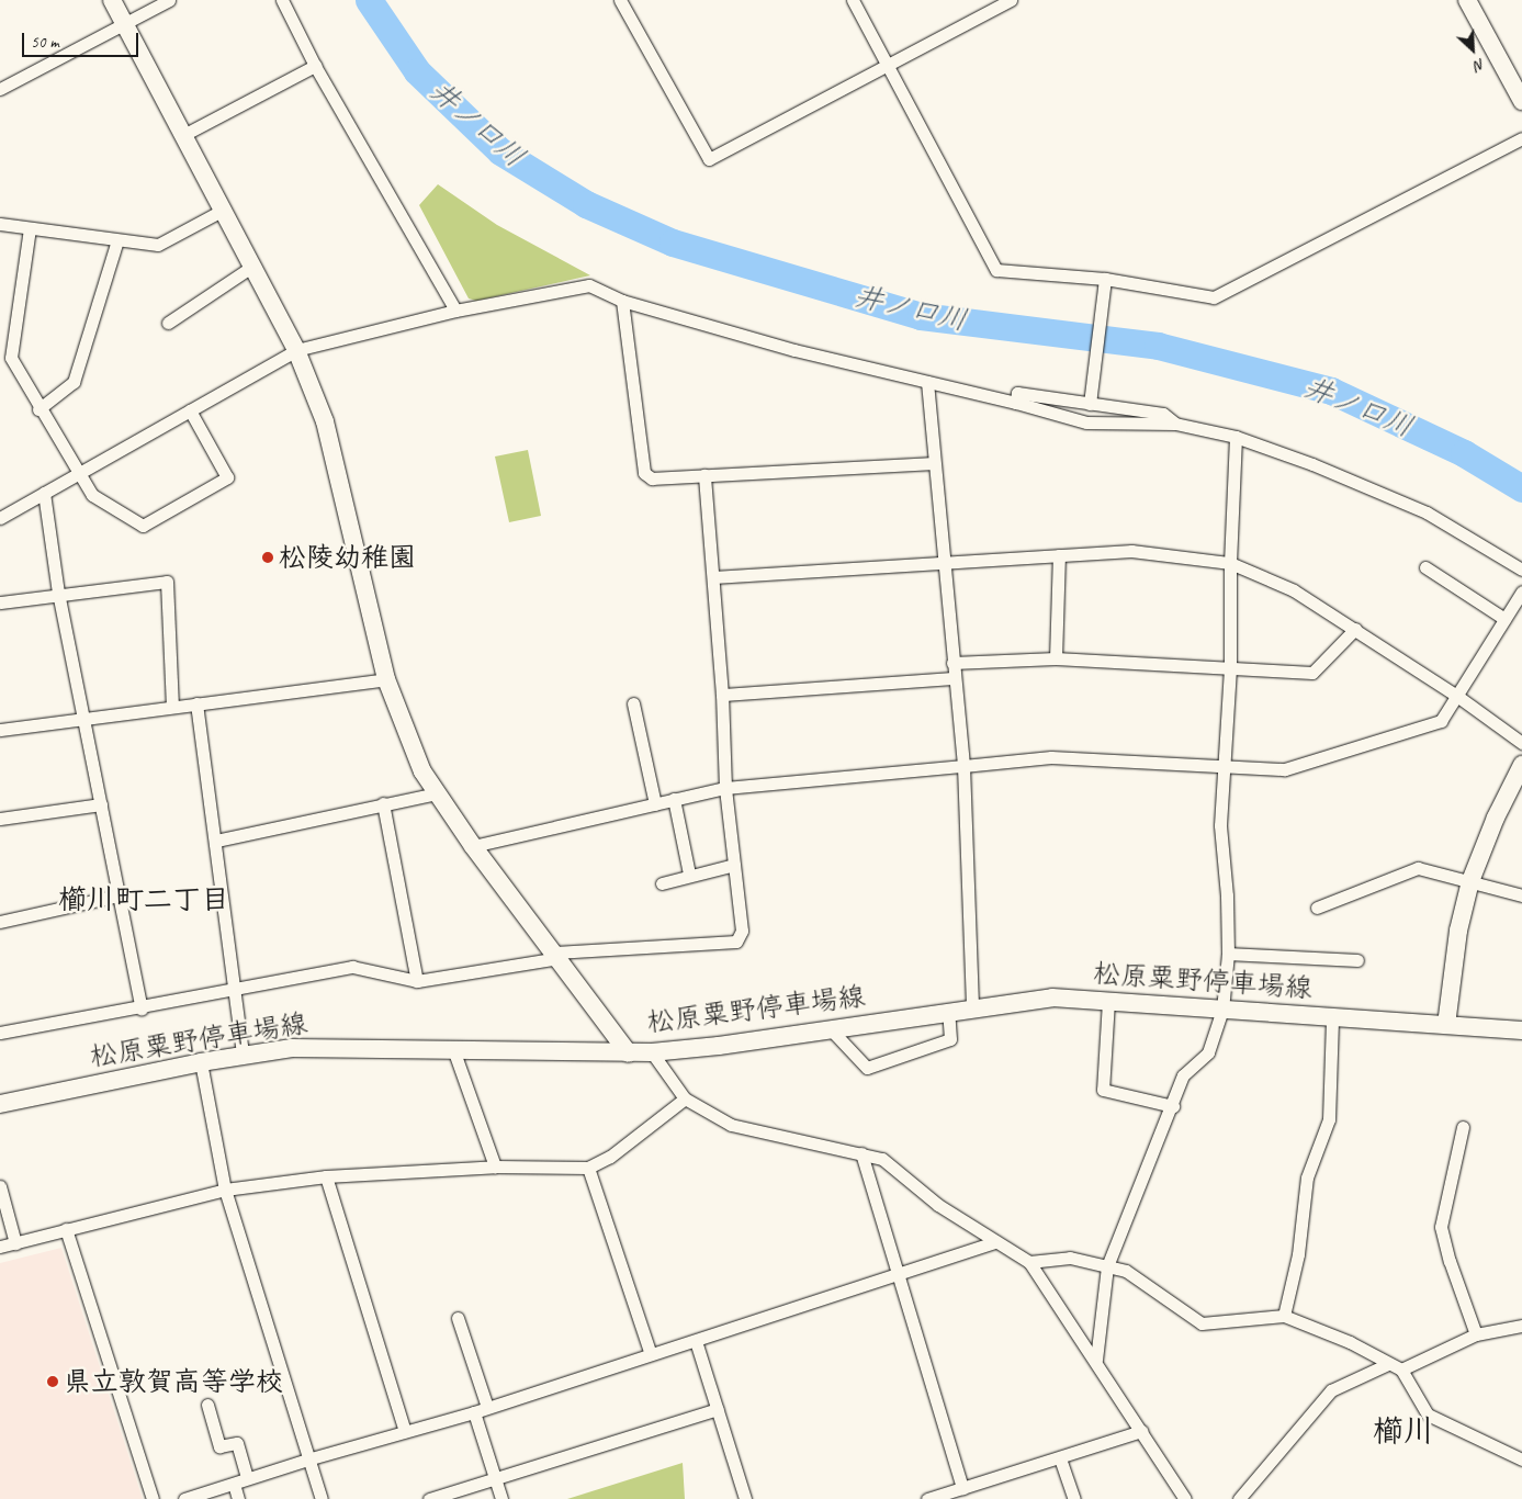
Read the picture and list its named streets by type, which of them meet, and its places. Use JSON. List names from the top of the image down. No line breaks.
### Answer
{"streets":{"street":["松原粟野停車場線"]},"districts":["櫛川町二丁目","櫛川"],"water":["井ノ口川"],"places":["松陵幼稚園","県立敦賀高等学校"],"scale_bar":"50 m","north":"bottom right"}
